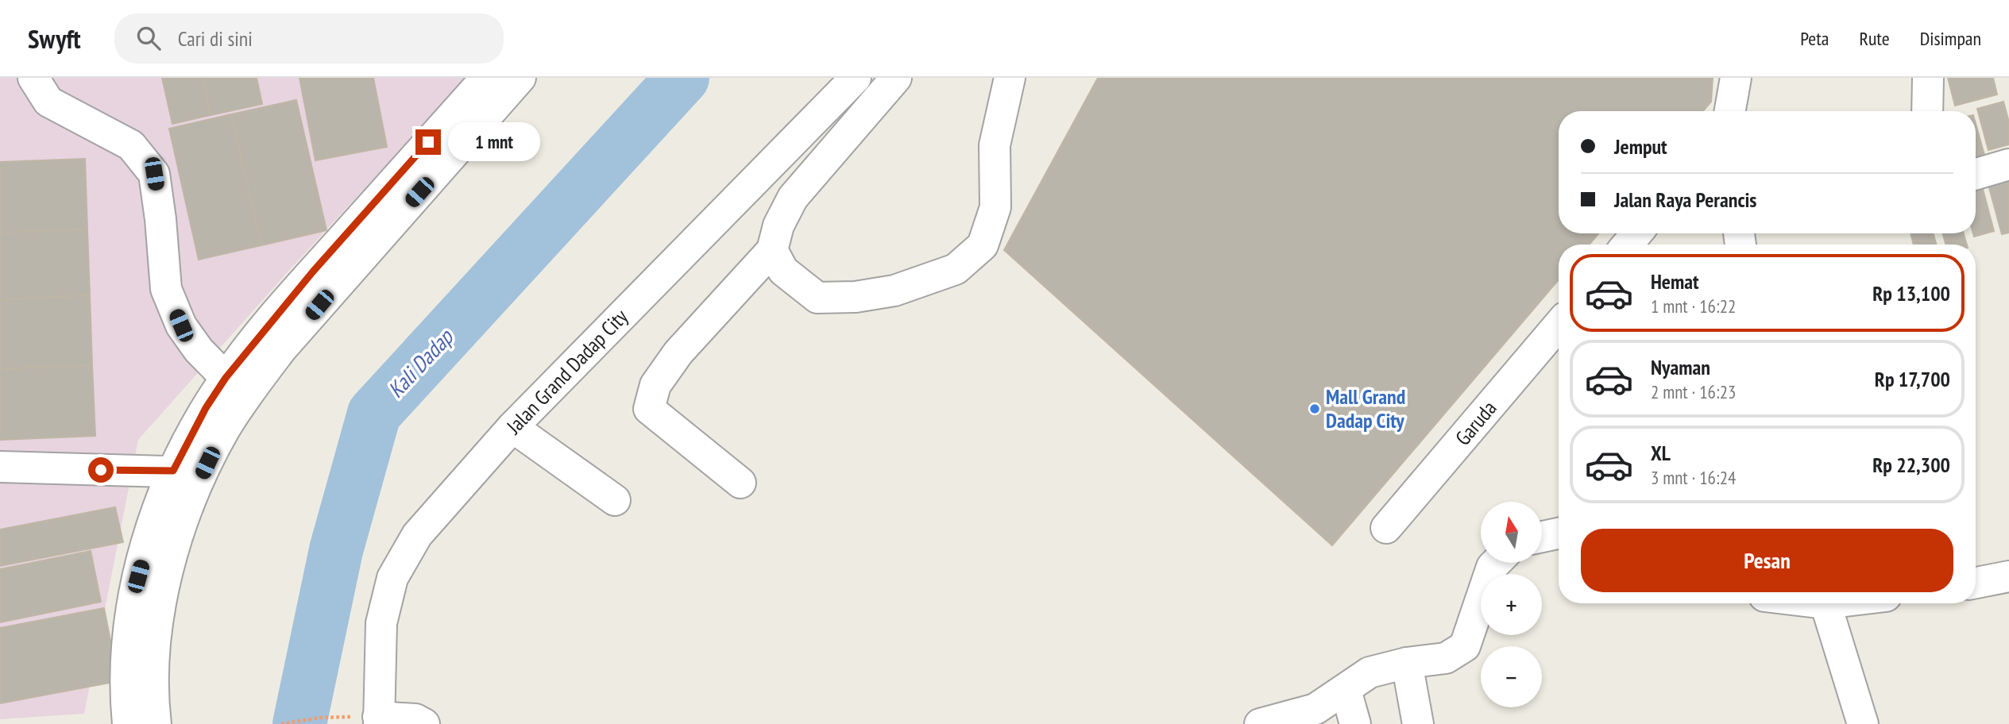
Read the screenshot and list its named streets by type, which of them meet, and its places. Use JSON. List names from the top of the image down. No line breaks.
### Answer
{"streets":{"street":["Jalan Grand Dadap City","Garuda"]},"water":["Kali Dadap"],"places":["Mall Grand Dadap City"],"north":"top","page":{"header":"Swyft","search":"Cari di sini","nav":["Peta","Rute","Disimpan"],"banner":["Jemput","Jalan Raya Perancis"],"bubble":"1 mnt","list":[{"name":"Hemat","note":"1 mnt · 16:22","value":"Rp 13,100"},{"name":"Nyaman","note":"2 mnt · 16:23","value":"Rp 17,700"},{"name":"XL","note":"3 mnt · 16:24","value":"Rp 22,300"}],"map_buttons":["+","−"],"buttons":"Pesan"}}
